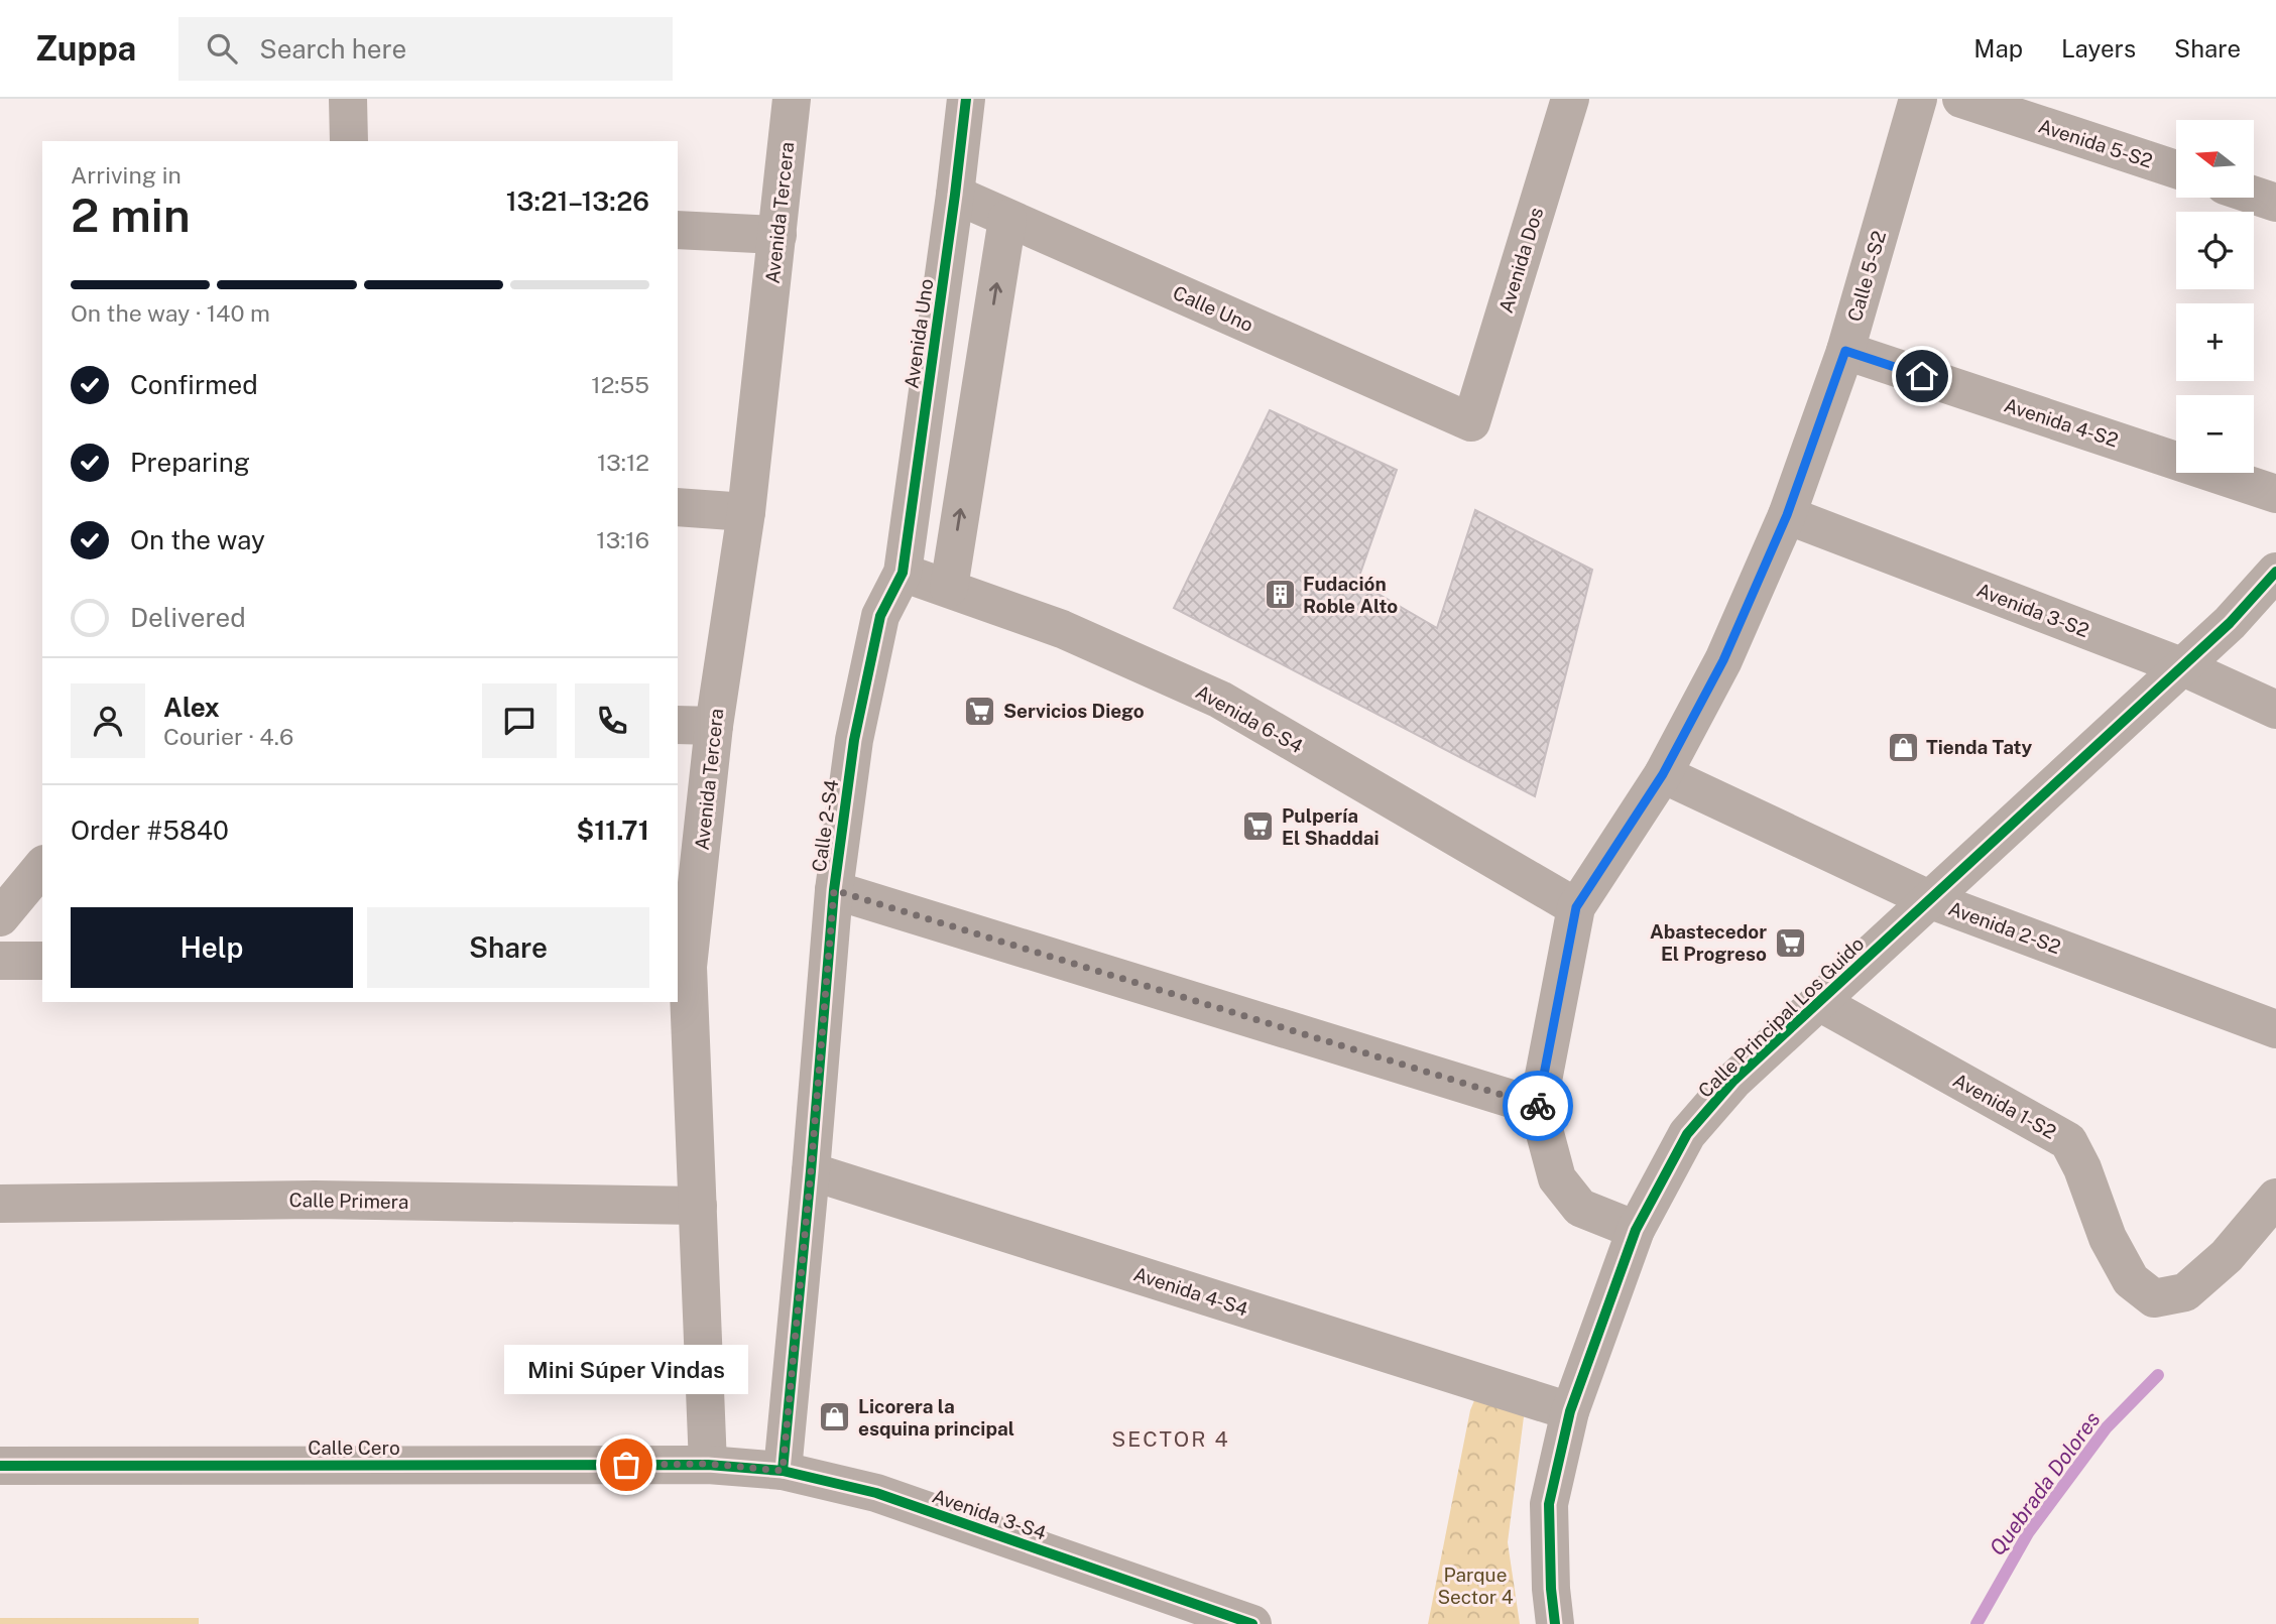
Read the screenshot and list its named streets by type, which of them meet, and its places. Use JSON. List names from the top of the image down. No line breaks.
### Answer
{"streets":{"street":["Avenida 5-S2","Avenida Tercera","Avenida Dos","Calle 5-S2","Calle Uno","Avenida Uno","Avenida 4-S2","Avenida 3-S2","Avenida 6-S4","Calle 2-S4","Avenida 2-S2","Calle Principal Los Guido","Avenida 1-S2","Calle Primera","Avenida 4-S4","Calle Cero","Avenida 3-S4"]},"crossings":[["Avenida Tercera","Calle Primera"],["Avenida Tercera","Calle Cero"],["Avenida Tercera","Avenida 3-S4"],["Avenida Dos","Calle Uno"],["Calle 5-S2","Avenida 4-S2"],["Calle 5-S2","Avenida 3-S2"],["Calle 5-S2","Avenida 6-S4"],["Calle 5-S2","Avenida 2-S2"],["Calle 5-S2","Calle Principal Los Guido"],["Calle Uno","Avenida Uno"],["Avenida Uno","Avenida 6-S4"],["Avenida Uno","Calle 2-S4"],["Avenida 3-S2","Calle Principal Los Guido"],["Avenida 6-S4","Calle 2-S4"],["Calle 2-S4","Avenida 4-S4"],["Calle 2-S4","Avenida 3-S4"],["Avenida 2-S2","Calle Principal Los Guido"],["Calle Principal Los Guido","Avenida 1-S2"],["Calle Principal Los Guido","Avenida 4-S4"],["Calle Cero","Avenida 3-S4"]],"districts":["SECTOR 4"],"water":["Quebrada Dolores"],"parks":["Parque Sector 4"],"places":{"building":["Fudación Roble Alto"],"supermarket":["Servicios Diego","Pulpería El Shaddai","Abastecedor El Progreso"],"shop":["Tienda Taty","Licorera la esquina principal"],"other":["Mini Súper Vindas"]},"north":"left","page":{"header":"Zuppa","search":"Search here","nav":["Map","Layers","Share"],"map_buttons":["+","−"],"heading":["2 min","Arriving in","13:21–13:26"],"panel":["Alex","Courier · 4.6","Order #5840","$11.71"],"bar":"On the way · 140 m","list":[["Confirmed","12:55"],["Preparing","13:12"],["On the way","13:16"],"Delivered"],"buttons":["Help","Share"],"bubble":"Mini Súper Vindas"}}
